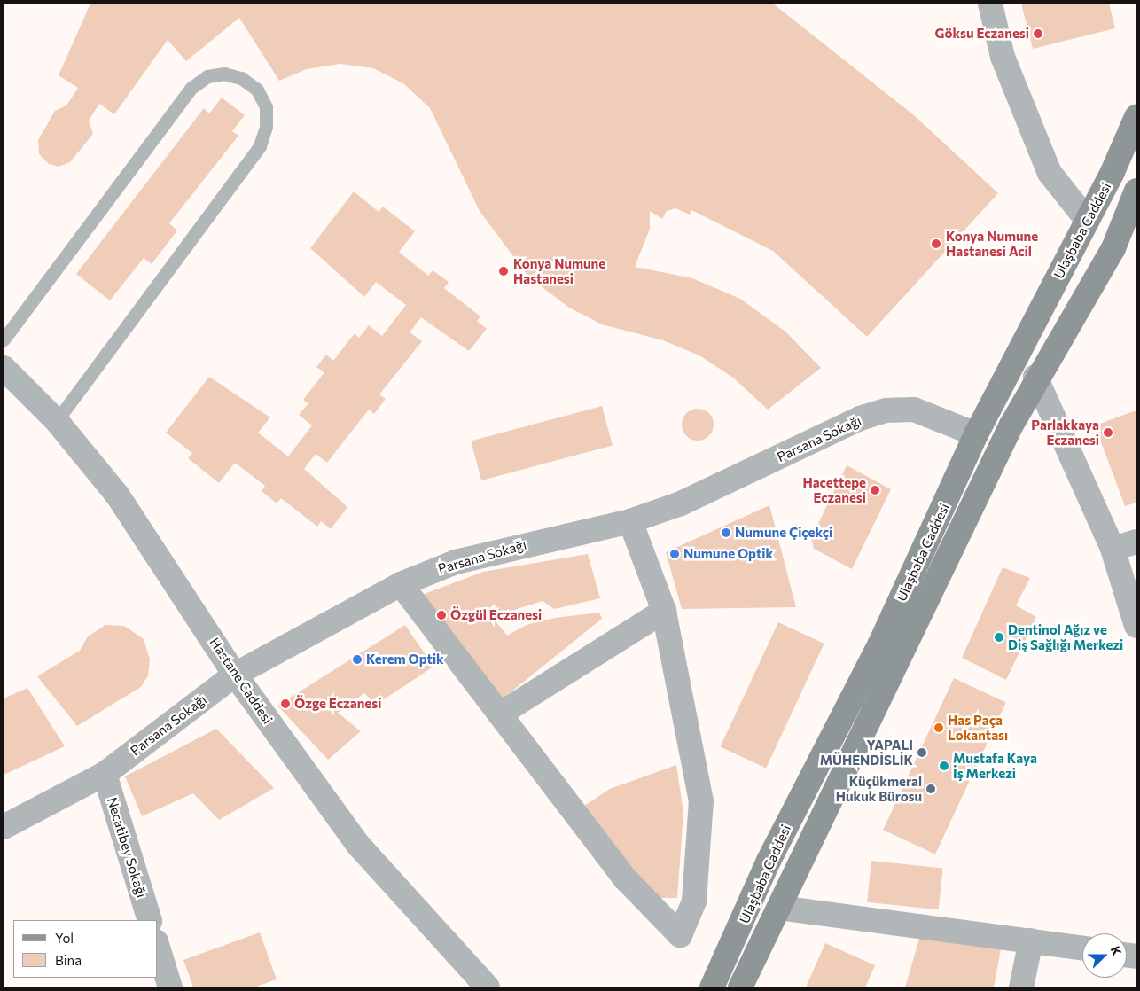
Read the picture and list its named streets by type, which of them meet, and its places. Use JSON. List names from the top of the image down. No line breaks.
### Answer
{"streets":{"main road":["Ulaşbaba Caddesi"],"street":["Parsana Sokağı","Hastane Caddesi","Necatibey Sokağı"]},"crossings":[["Ulaşbaba Caddesi","Parsana Sokağı"],["Parsana Sokağı","Hastane Caddesi"],["Parsana Sokağı","Necatibey Sokağı"]],"places":["Göksu Eczanesi","Konya Numune Hastanesi Acil","Konya Numune Hastanesi","Parlakkaya Eczanesi","Hacettepe Eczanesi","Numune Çiçekçi","Numune Optik","Özgül Eczanesi","Dentinol Ağız ve Diş Sağlığı Merkezi","Kerem Optik","Özge Eczanesi","Has Paça Lokantası","YAPALI MÜHENDİSLİK","Mustafa Kaya İş Merkezi","Küçükmeral Hukuk Bürosu"],"legend":["Yol","Bina"],"north":"right"}
